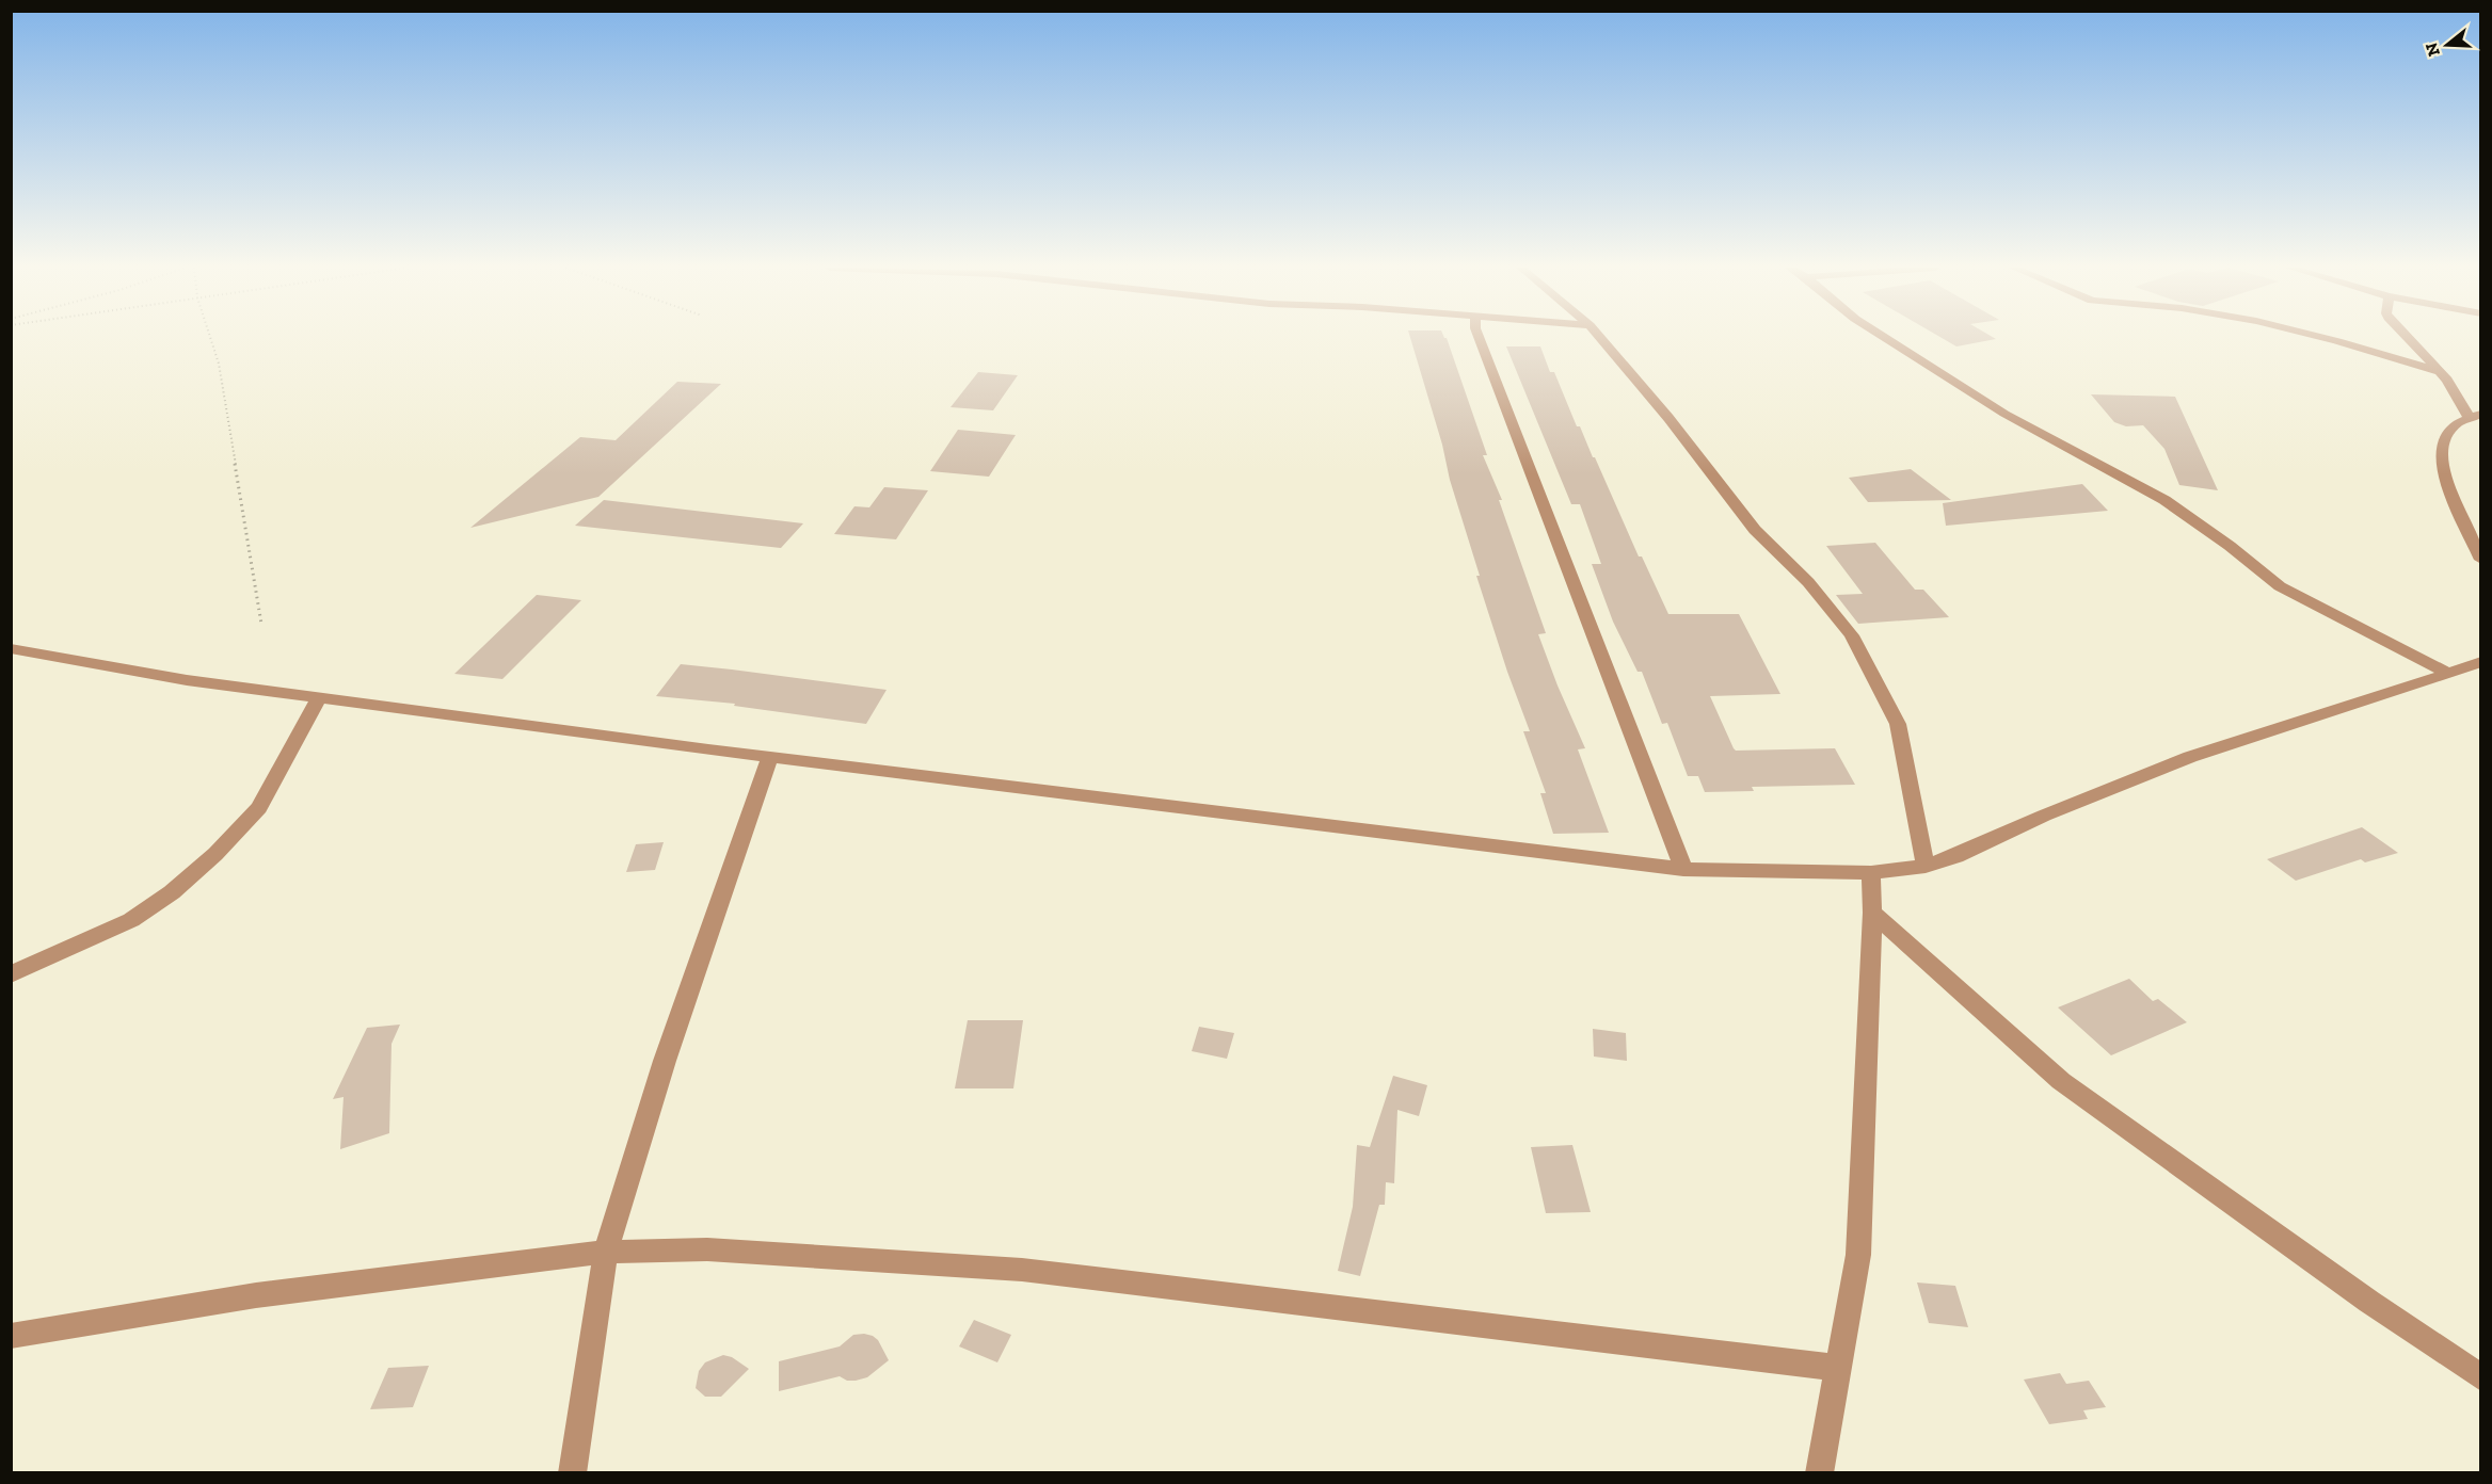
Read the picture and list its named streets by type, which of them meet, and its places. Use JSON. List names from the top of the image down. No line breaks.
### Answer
{"north":"left"}
